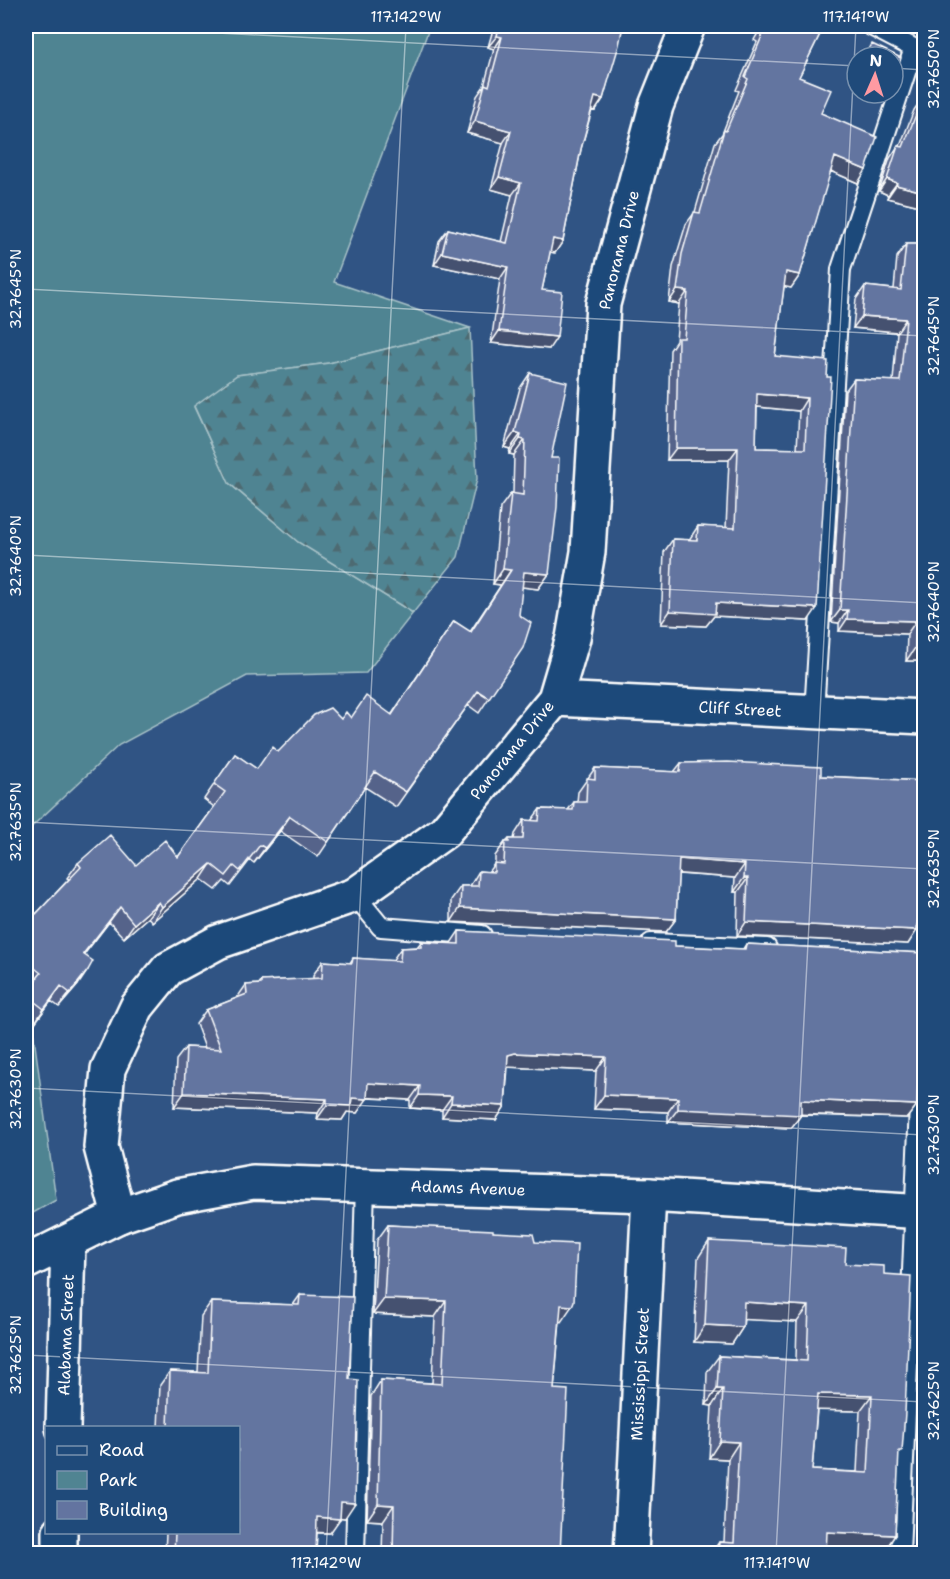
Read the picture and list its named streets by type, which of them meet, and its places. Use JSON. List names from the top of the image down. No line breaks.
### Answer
{"streets":{"street":["Panorama Drive","Cliff Street","Adams Avenue","Alabama Street","Mississippi Street"]},"crossings":[["Panorama Drive","Cliff Street"],["Panorama Drive","Adams Avenue"],["Adams Avenue","Alabama Street"],["Adams Avenue","Mississippi Street"]],"legend":["Road","Park","Building"],"north":"top","coordinates":["117.142°W","117.141°W","32.7650°N","32.7645°N","32.7640°N","32.7635°N","32.7630°N","32.7625°N"]}
